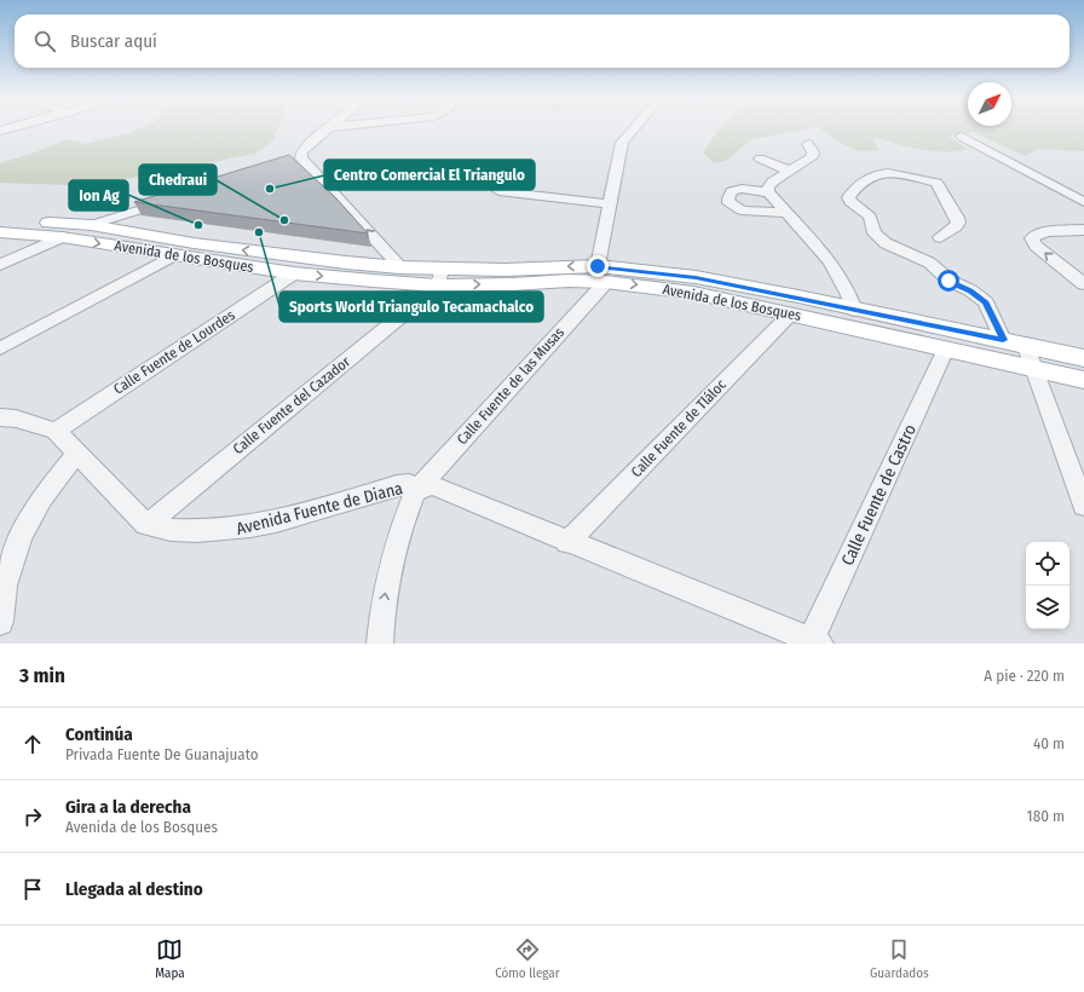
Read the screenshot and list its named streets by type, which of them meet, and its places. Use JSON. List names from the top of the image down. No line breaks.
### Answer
{"streets":{"main road":["Avenida de los Bosques"],"street":["Calle Fuente de Lourdes","Calle Fuente de las Musas","Calle Fuente del Cazador","Calle Fuente de Tláloc","Calle Fuente de Castro","Avenida Fuente de Diana"]},"crossings":[["Avenida de los Bosques","Calle Fuente de Lourdes"],["Avenida de los Bosques","Calle Fuente de las Musas"],["Avenida de los Bosques","Calle Fuente del Cazador"],["Avenida de los Bosques","Calle Fuente de Tláloc"],["Avenida de los Bosques","Calle Fuente de Castro"],["Calle Fuente de las Musas","Avenida Fuente de Diana"],["Calle Fuente del Cazador","Avenida Fuente de Diana"],["Calle Fuente de Tláloc","Avenida Fuente de Diana"],["Calle Fuente de Castro","Avenida Fuente de Diana"]],"one_way":["Calle Fuente de las Musas"],"places":["Centro Comercial El Triangulo","Chedraui","Ion Ag","Sports World Triangulo Tecamachalco"],"north":"top right","page":{"search":"Buscar aquí","heading":["3 min","A pie · 220 m"],"list":[["Continúa","Privada Fuente De Guanajuato","40 m"],["Gira a la derecha","Avenida de los Bosques","180 m"],"Llegada al destino"],"nav":["Mapa","Cómo llegar","Guardados"]}}
